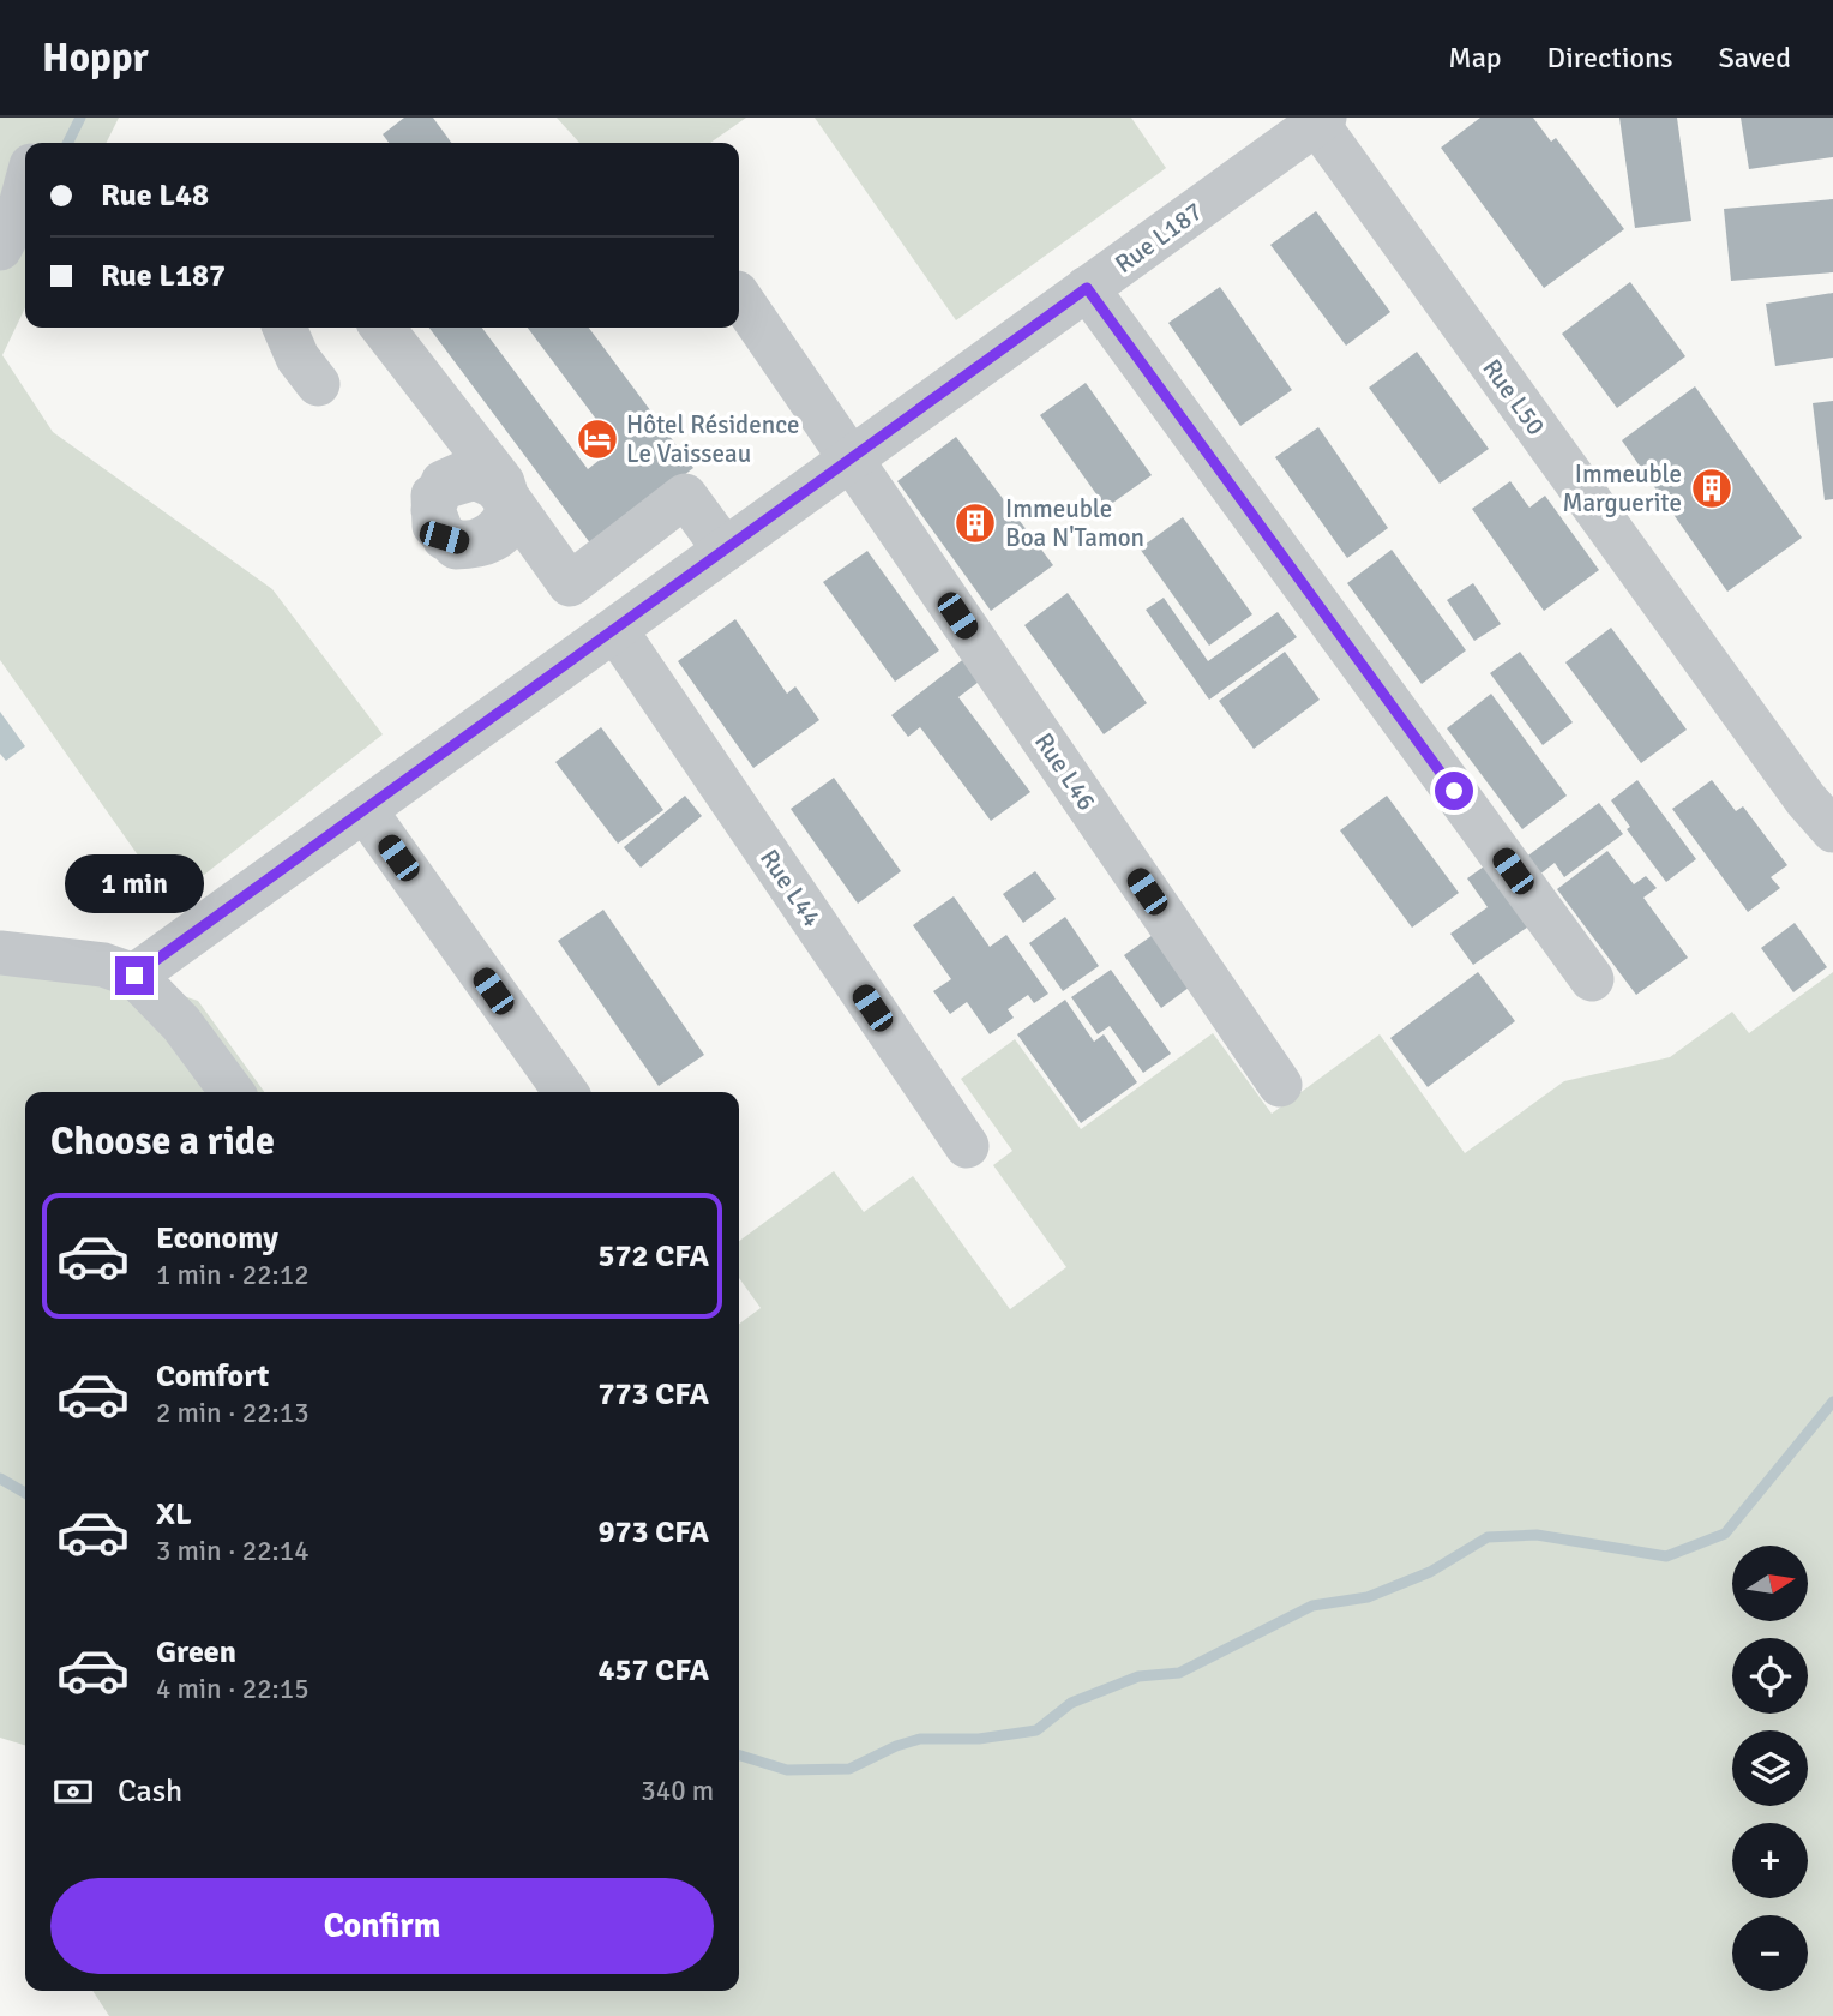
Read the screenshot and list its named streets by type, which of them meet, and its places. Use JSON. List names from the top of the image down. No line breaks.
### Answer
{"streets":{"street":["Rue L187","Rue L50","Rue L46","Rue L44"]},"crossings":[["Rue L187","Rue L50"],["Rue L187","Rue L46"],["Rue L187","Rue L44"]],"places":{"hotel":["Hôtel Résidence Le Vaisseau"],"building":["Immeuble Marguerite","Immeuble Boa N'Tamon"]},"north":"right","page":{"header":"Hoppr","nav":["Map","Directions","Saved"],"banner":["Rue L48","Rue L187"],"bubble":"1 min","heading":"Choose a ride","list":[{"name":"Economy","note":"1 min · 22:12","value":"572 CFA"},{"name":"Comfort","note":"2 min · 22:13","value":"773 CFA"},{"name":"XL","note":"3 min · 22:14","value":"973 CFA"},{"name":"Green","note":"4 min · 22:15","value":"457 CFA"}],"map_buttons":["+","−"],"pay":["Cash","340 m"],"buttons":"Confirm"}}
